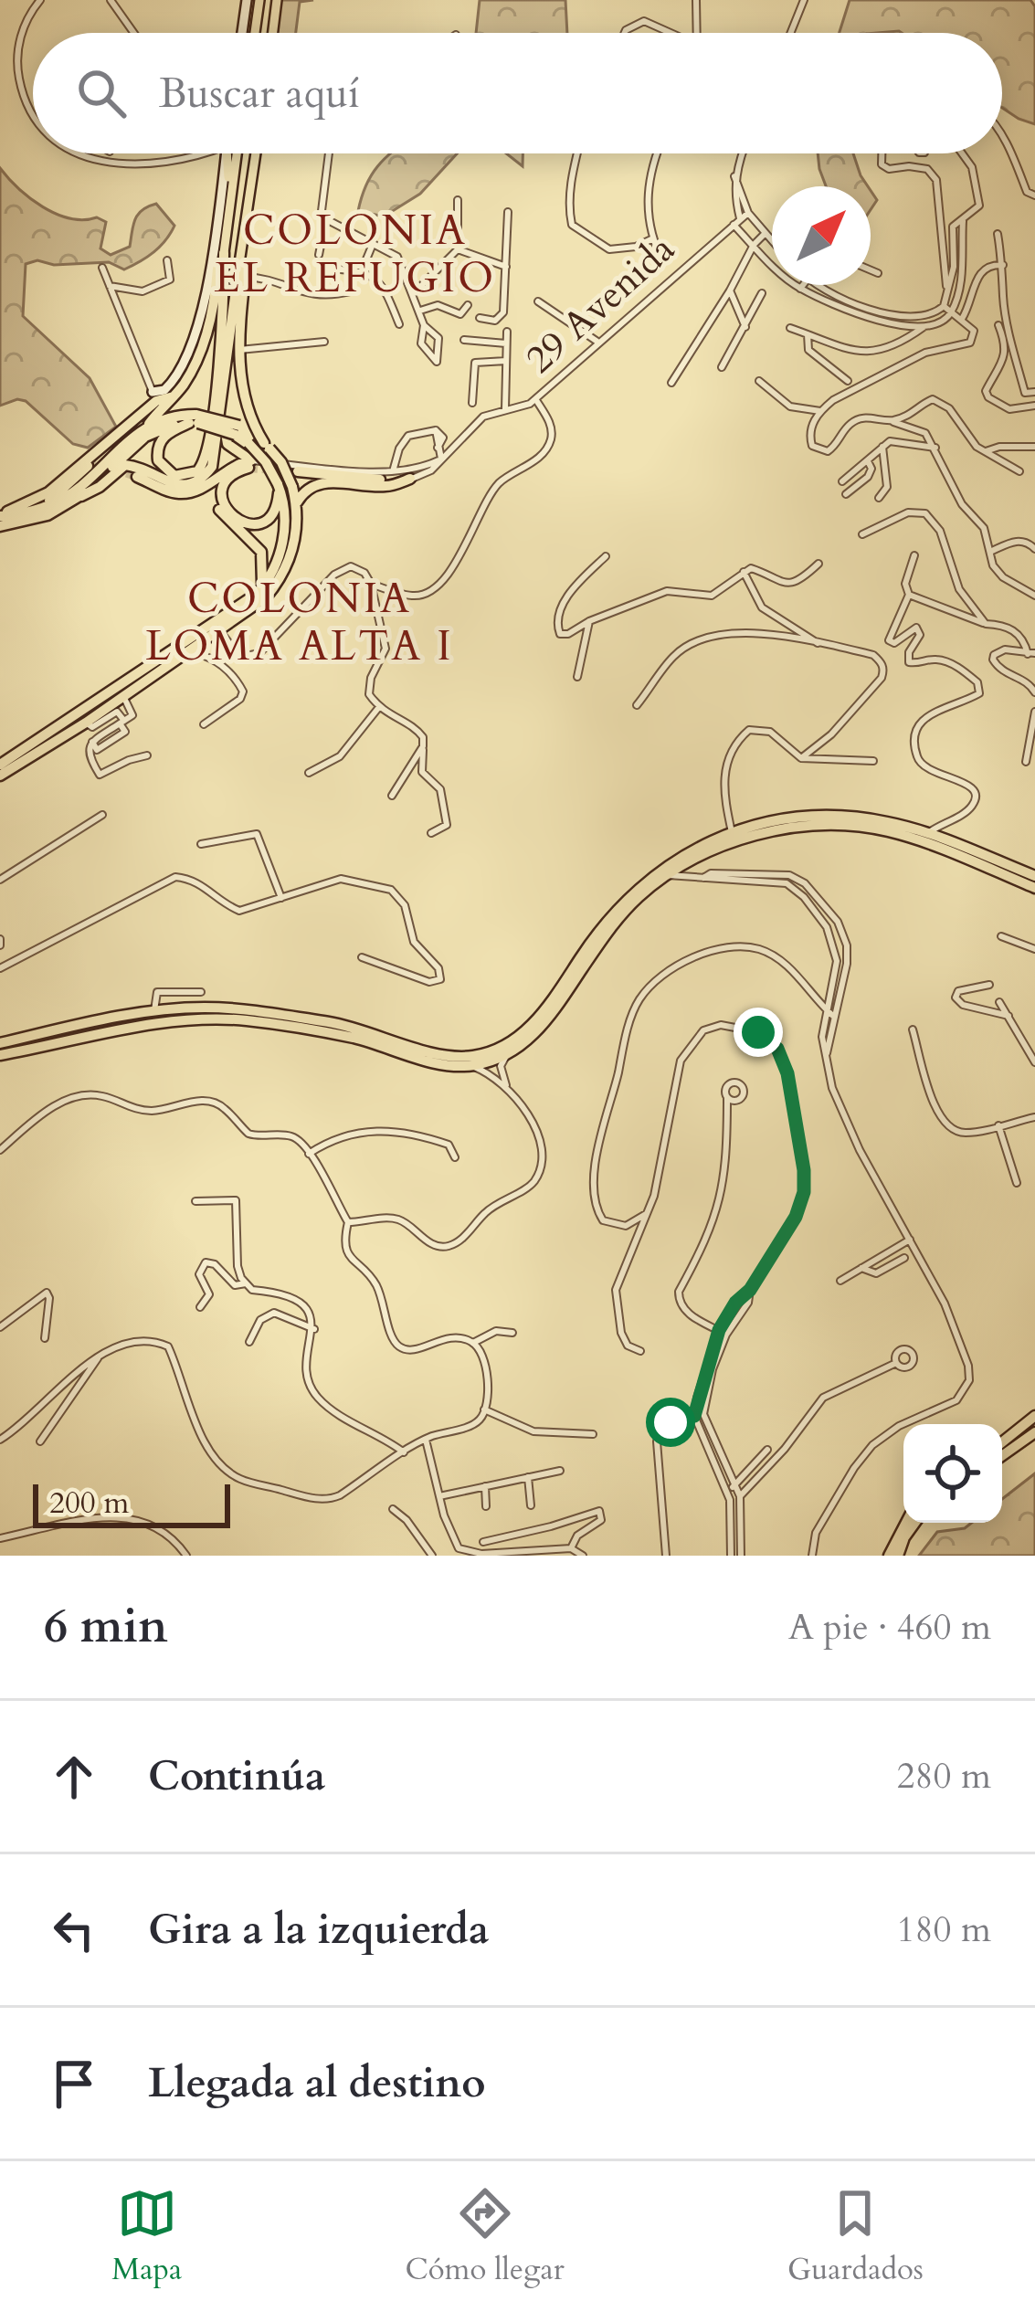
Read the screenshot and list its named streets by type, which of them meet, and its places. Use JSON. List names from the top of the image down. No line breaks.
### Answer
{"streets":{"street":["29 Avenida"]},"districts":["COLONIA EL REFUGIO","COLONIA LOMA ALTA I"],"scale_bar":"200 m","north":"top right","page":{"search":"Buscar aquí","scale":"200 m","heading":["6 min","A pie · 460 m"],"list":[["Continúa","280 m"],["Gira a la izquierda","180 m"],"Llegada al destino"],"nav":["Mapa","Cómo llegar","Guardados"]}}
